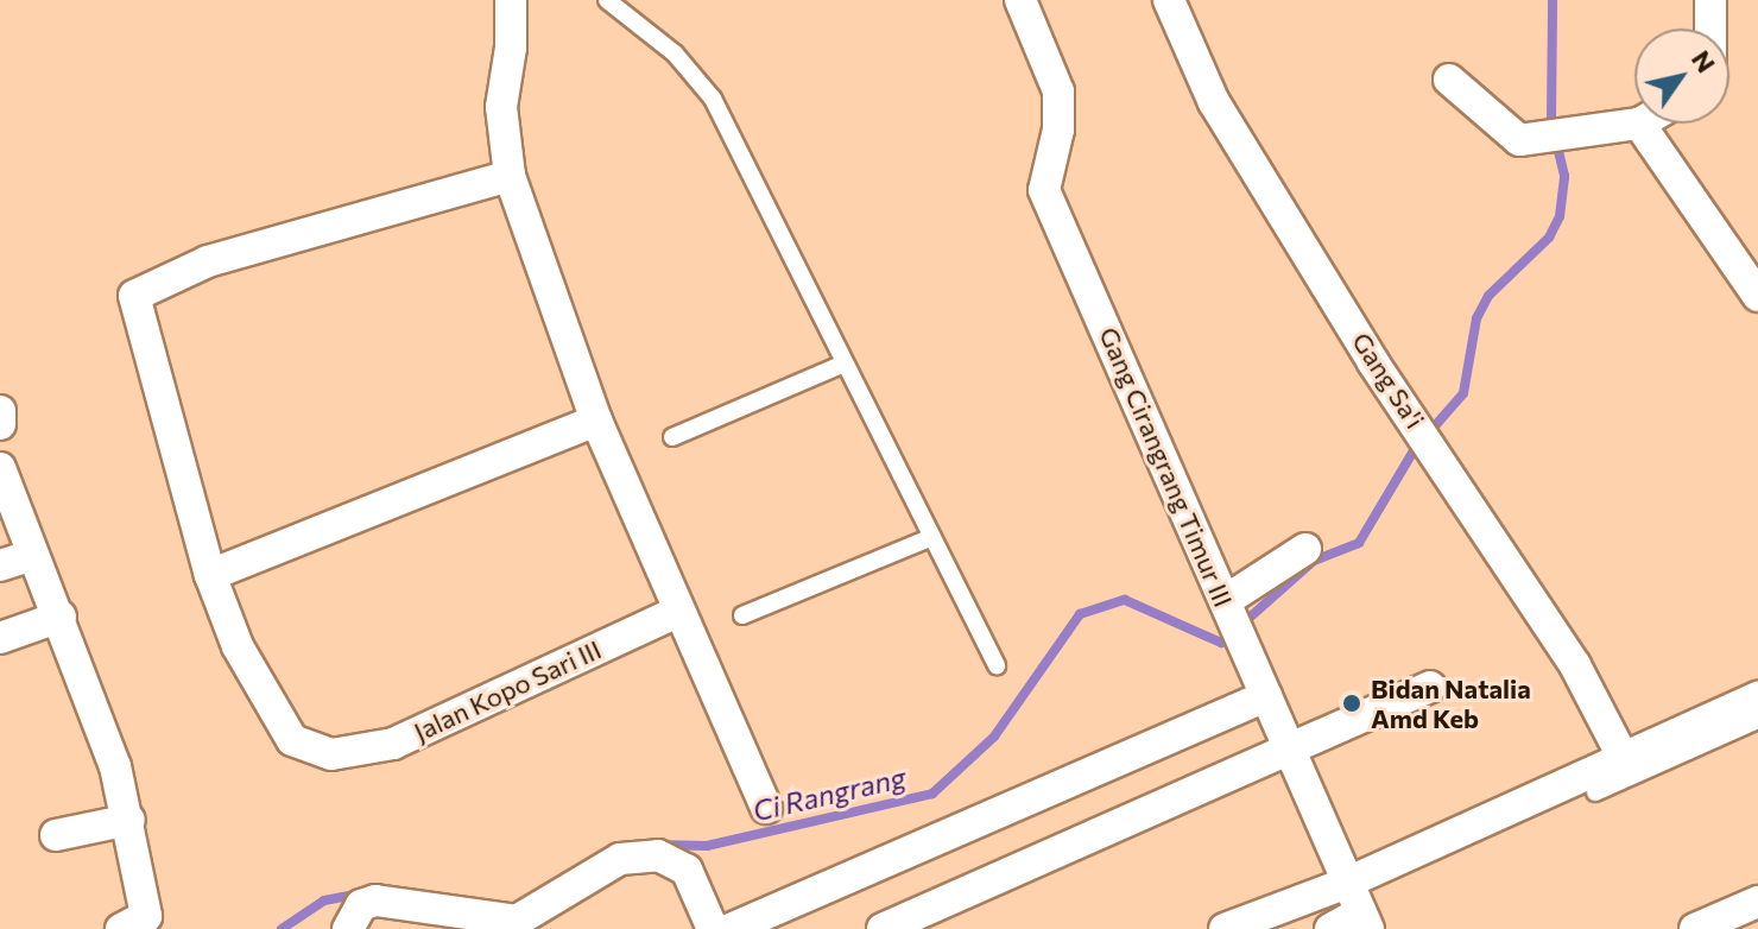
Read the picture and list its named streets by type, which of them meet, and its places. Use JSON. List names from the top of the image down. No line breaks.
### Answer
{"streets":{"street":["Gang Sa'i","Gang Cirangrang Timur III","Jalan Kopo Sari III"]},"water":["Ci Rangrang"],"places":["Bidan Natalia Amd Keb"],"north":"top right"}
